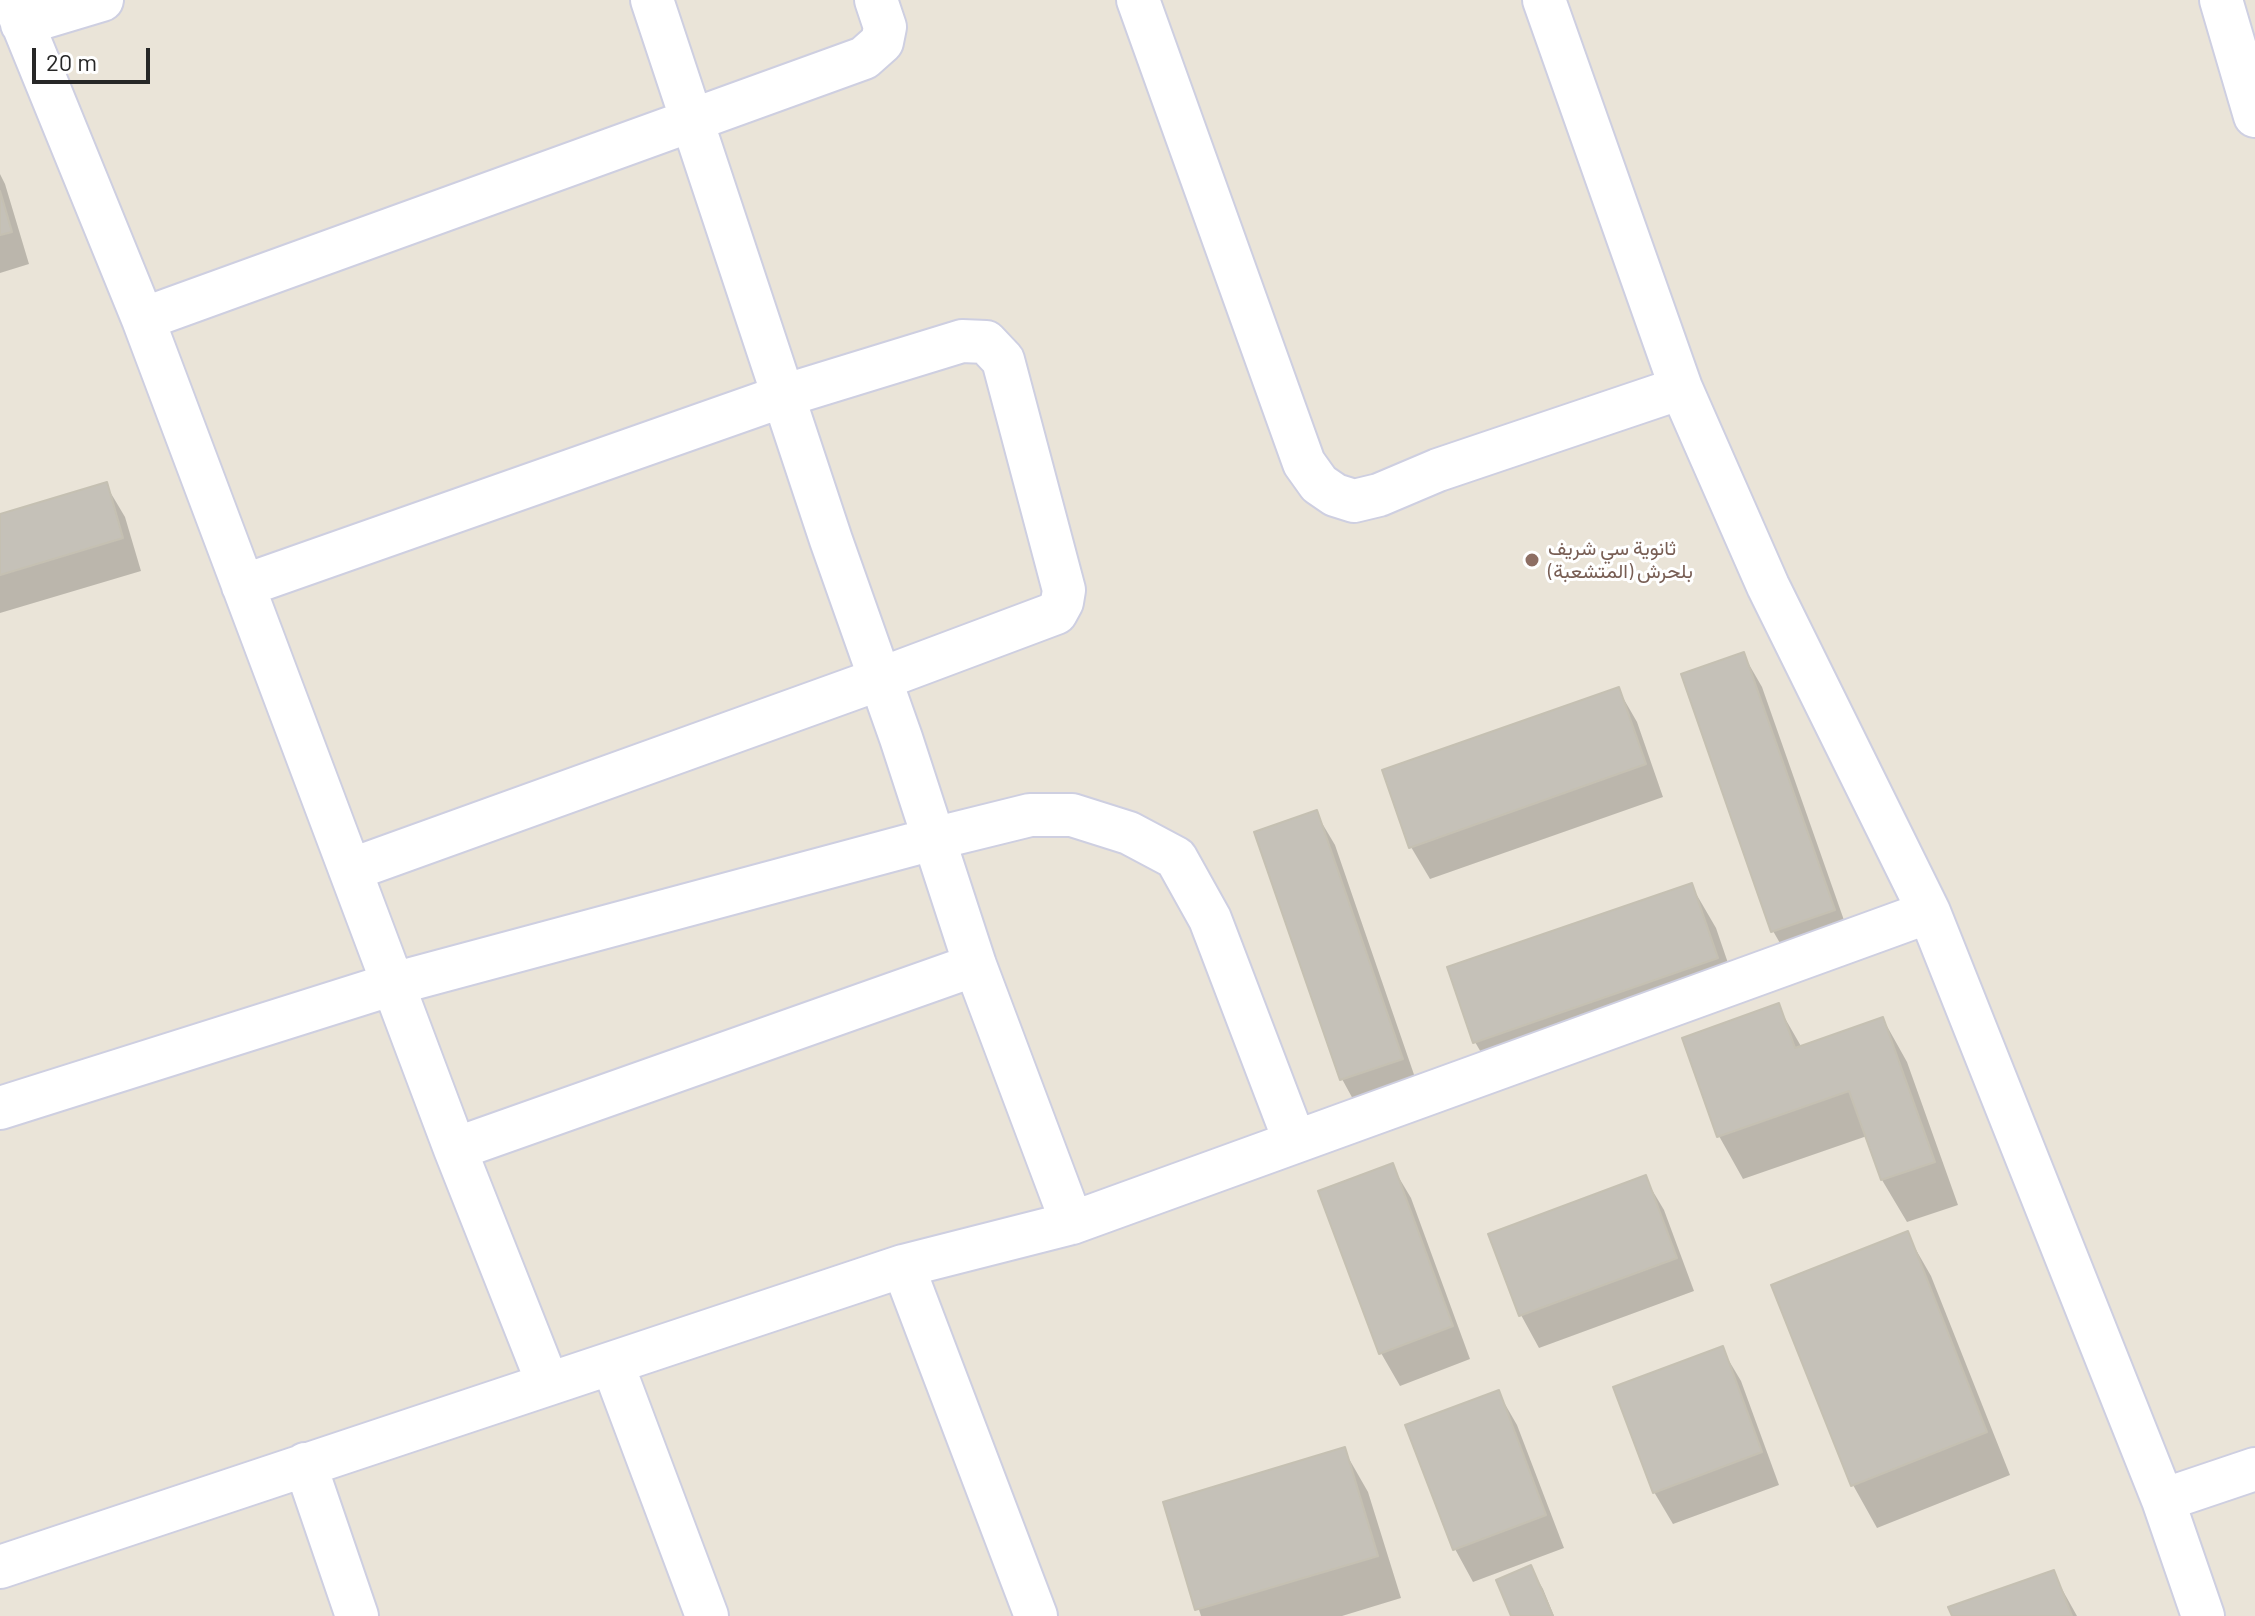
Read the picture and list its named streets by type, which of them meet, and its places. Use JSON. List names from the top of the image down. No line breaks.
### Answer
{"places":["ثانوية سي شريف بلحرش (المتشعبة)"],"scale_bar":"20 m"}
